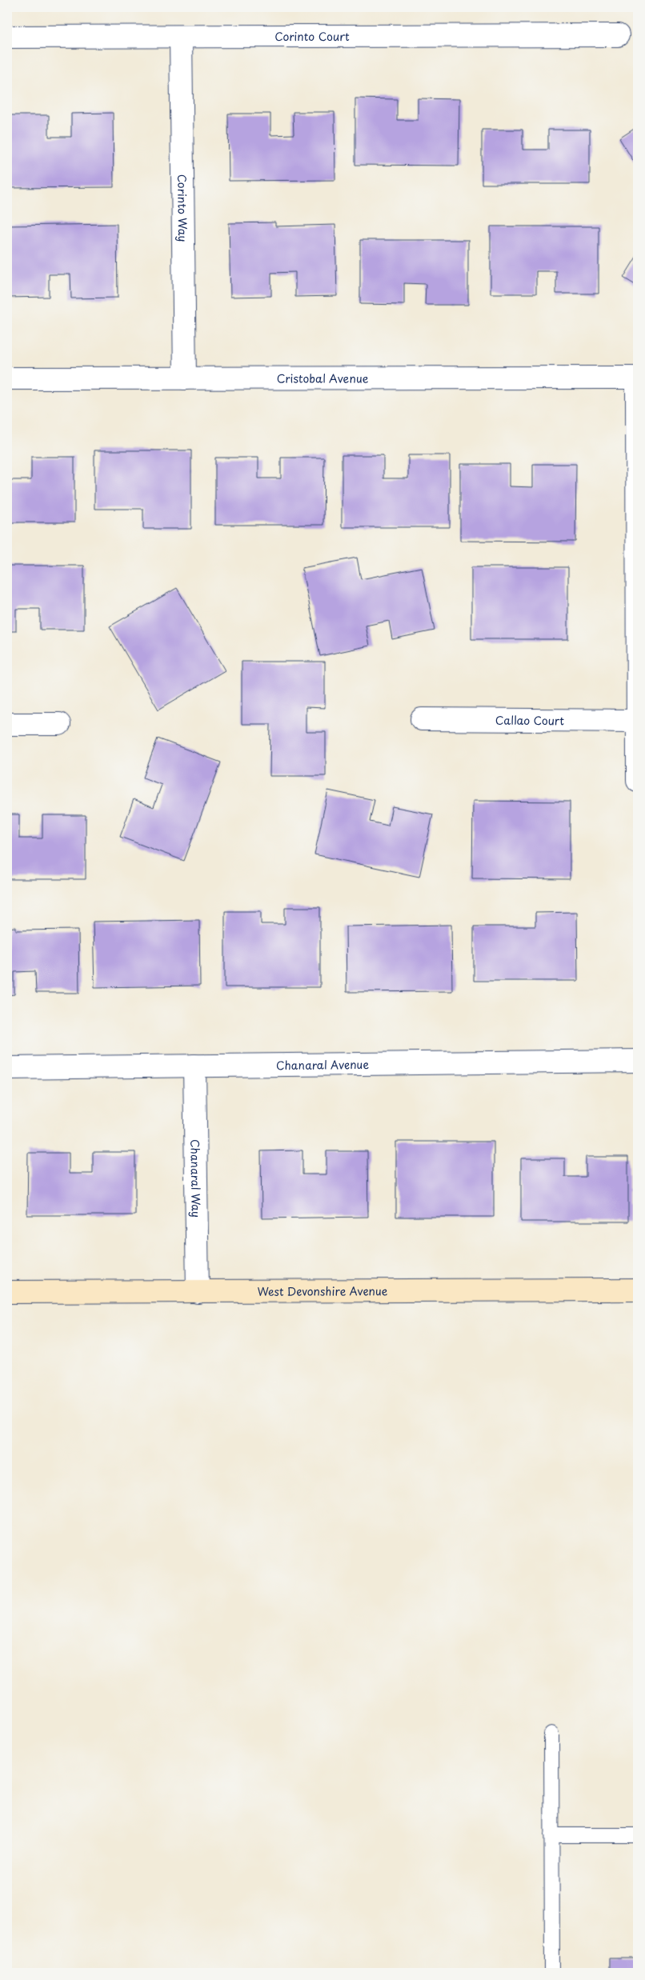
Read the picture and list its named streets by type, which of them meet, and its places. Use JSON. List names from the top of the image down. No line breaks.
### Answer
{"streets":{"street":["Corinto Court","Corinto Way","Cristobal Avenue","Callao Court","Chanaral Avenue","Chanaral Way","West Devonshire Avenue"]},"crossings":[["Corinto Court","Corinto Way"],["Corinto Way","Cristobal Avenue"],["Chanaral Avenue","Chanaral Way"],["Chanaral Way","West Devonshire Avenue"]]}
